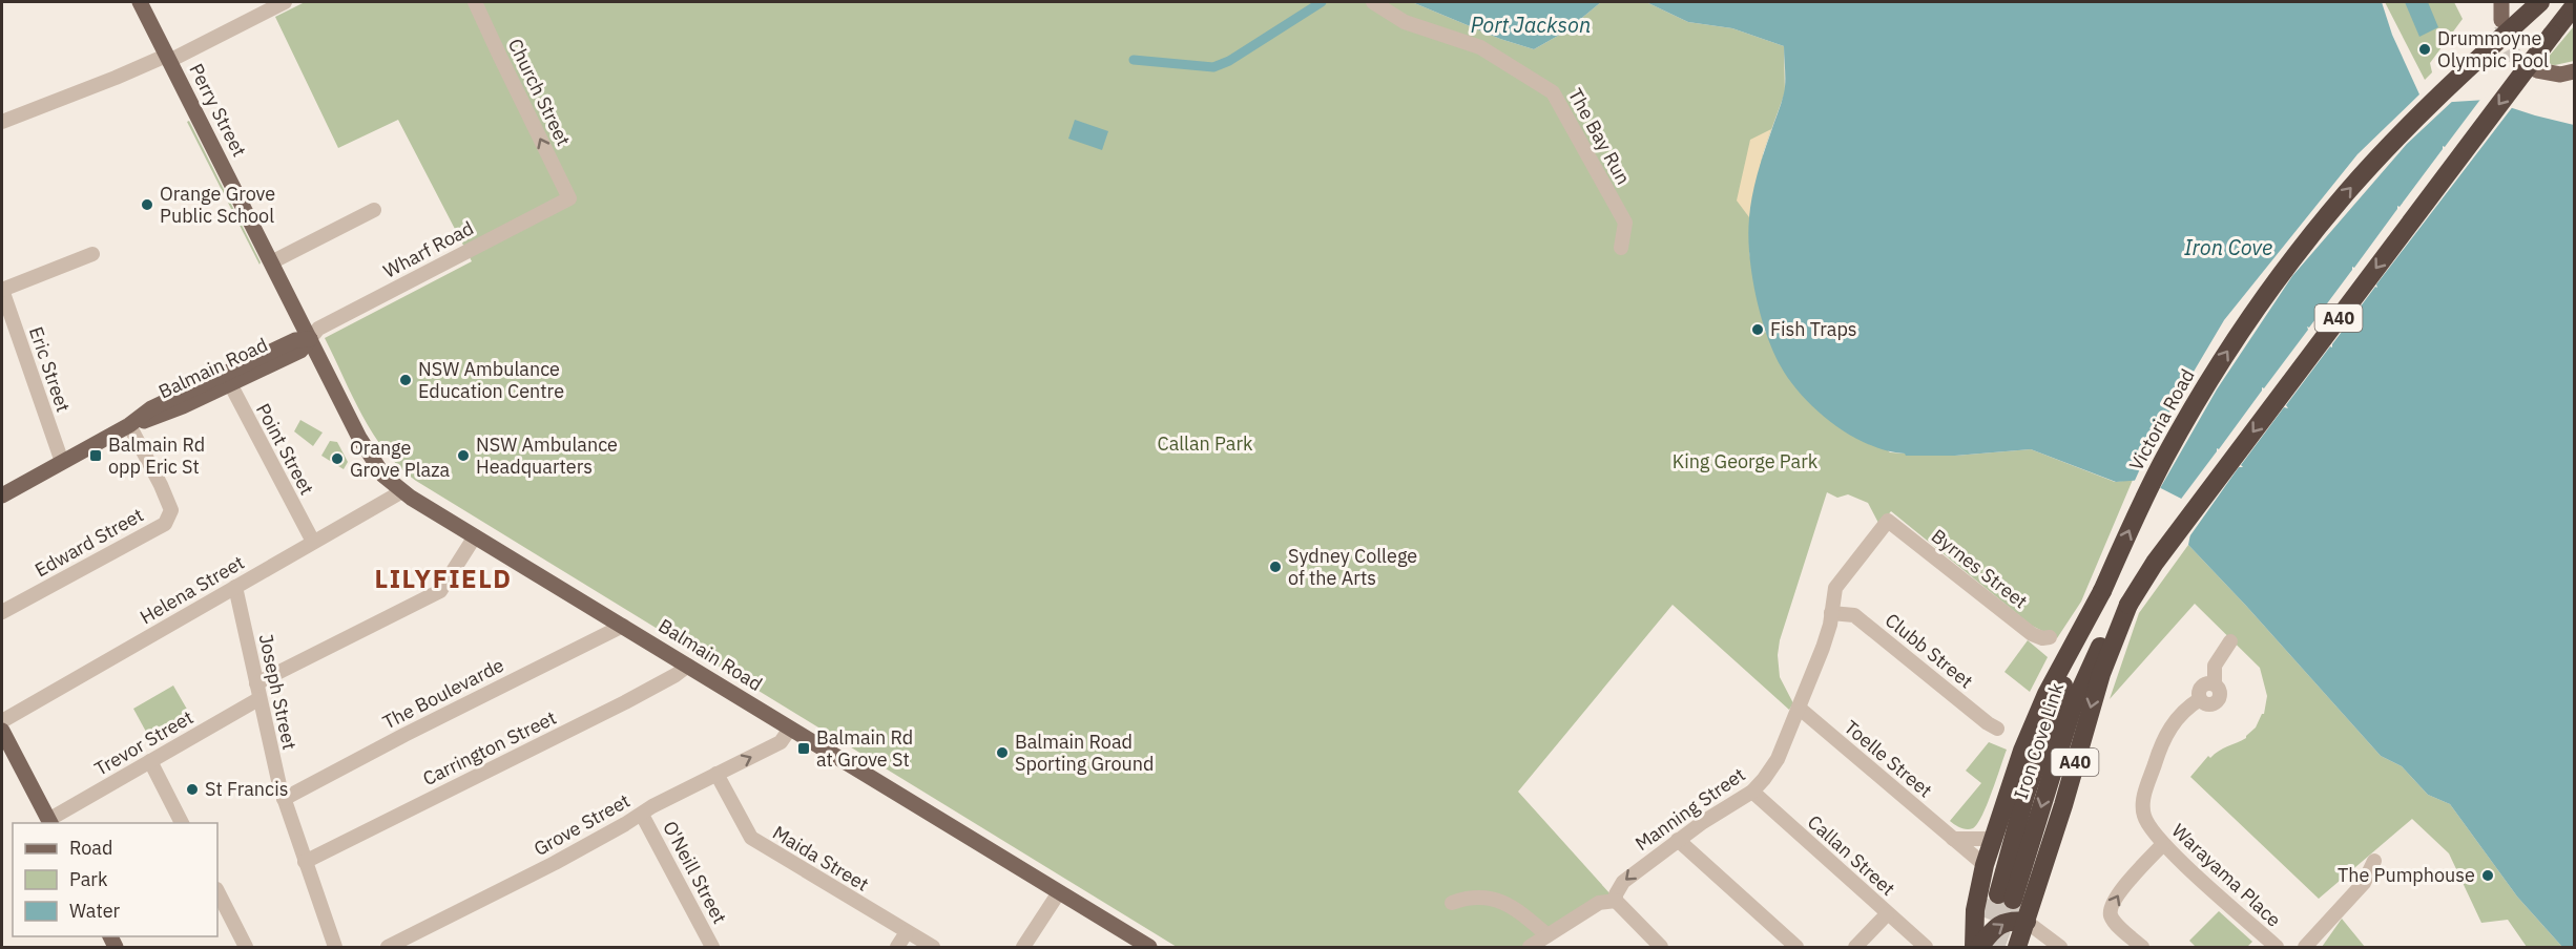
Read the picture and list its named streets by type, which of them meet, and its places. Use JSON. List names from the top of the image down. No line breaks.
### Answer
{"streets":{"highway":["A40","Victoria Road","Iron Cove Link"],"main road":["Perry Street","Balmain Road"],"street":["Church Street","The Bay Run","Wharf Road","Eric Street","Point Street","Edward Street","Byrnes Street","Helena Street","Clubb Street","Joseph Street","The Boulevarde","Trevor Street","Carrington Street","Toelle Street","Manning Street","Grove Street","Callan Street","Maida Street","O'Neill Street","Warayama Place"]},"crossings":[["Church Street","Wharf Road"],["Perry Street","Wharf Road"],["Perry Street","Balmain Road"],["Wharf Road","Balmain Road"],["A40","Iron Cove Link"],["Balmain Road","Eric Street"],["Balmain Road","Point Street"],["Balmain Road","Edward Street"],["Balmain Road","Helena Street"],["Balmain Road","The Boulevarde"],["Balmain Road","Carrington Street"],["Balmain Road","Grove Street"],["Victoria Road","Iron Cove Link"],["Victoria Road","Toelle Street"],["Point Street","Helena Street"],["Byrnes Street","Manning Street"],["Helena Street","Joseph Street"],["Clubb Street","Manning Street"],["Joseph Street","The Boulevarde"],["Joseph Street","Trevor Street"],["Joseph Street","Carrington Street"],["Toelle Street","Manning Street"],["Manning Street","Callan Street"],["Grove Street","Maida Street"],["Grove Street","O'Neill Street"]],"one_way":["Church Street"],"districts":["LILYFIELD"],"water":["Port Jackson","Iron Cove"],"parks":["Callan Park","King George Park"],"places":{"other":["Drummoyne Olympic Pool","Orange Grove Public School","Fish Traps","NSW Ambulance Education Centre","NSW Ambulance Headquarters","Orange Grove Plaza","Sydney College of the Arts","Balmain Road Sporting Ground","St Francis","The Pumphouse"],"transit":["Balmain Rd opp Eric St","Balmain Rd at Grove St"]},"legend":["Road","Park","Water"]}
